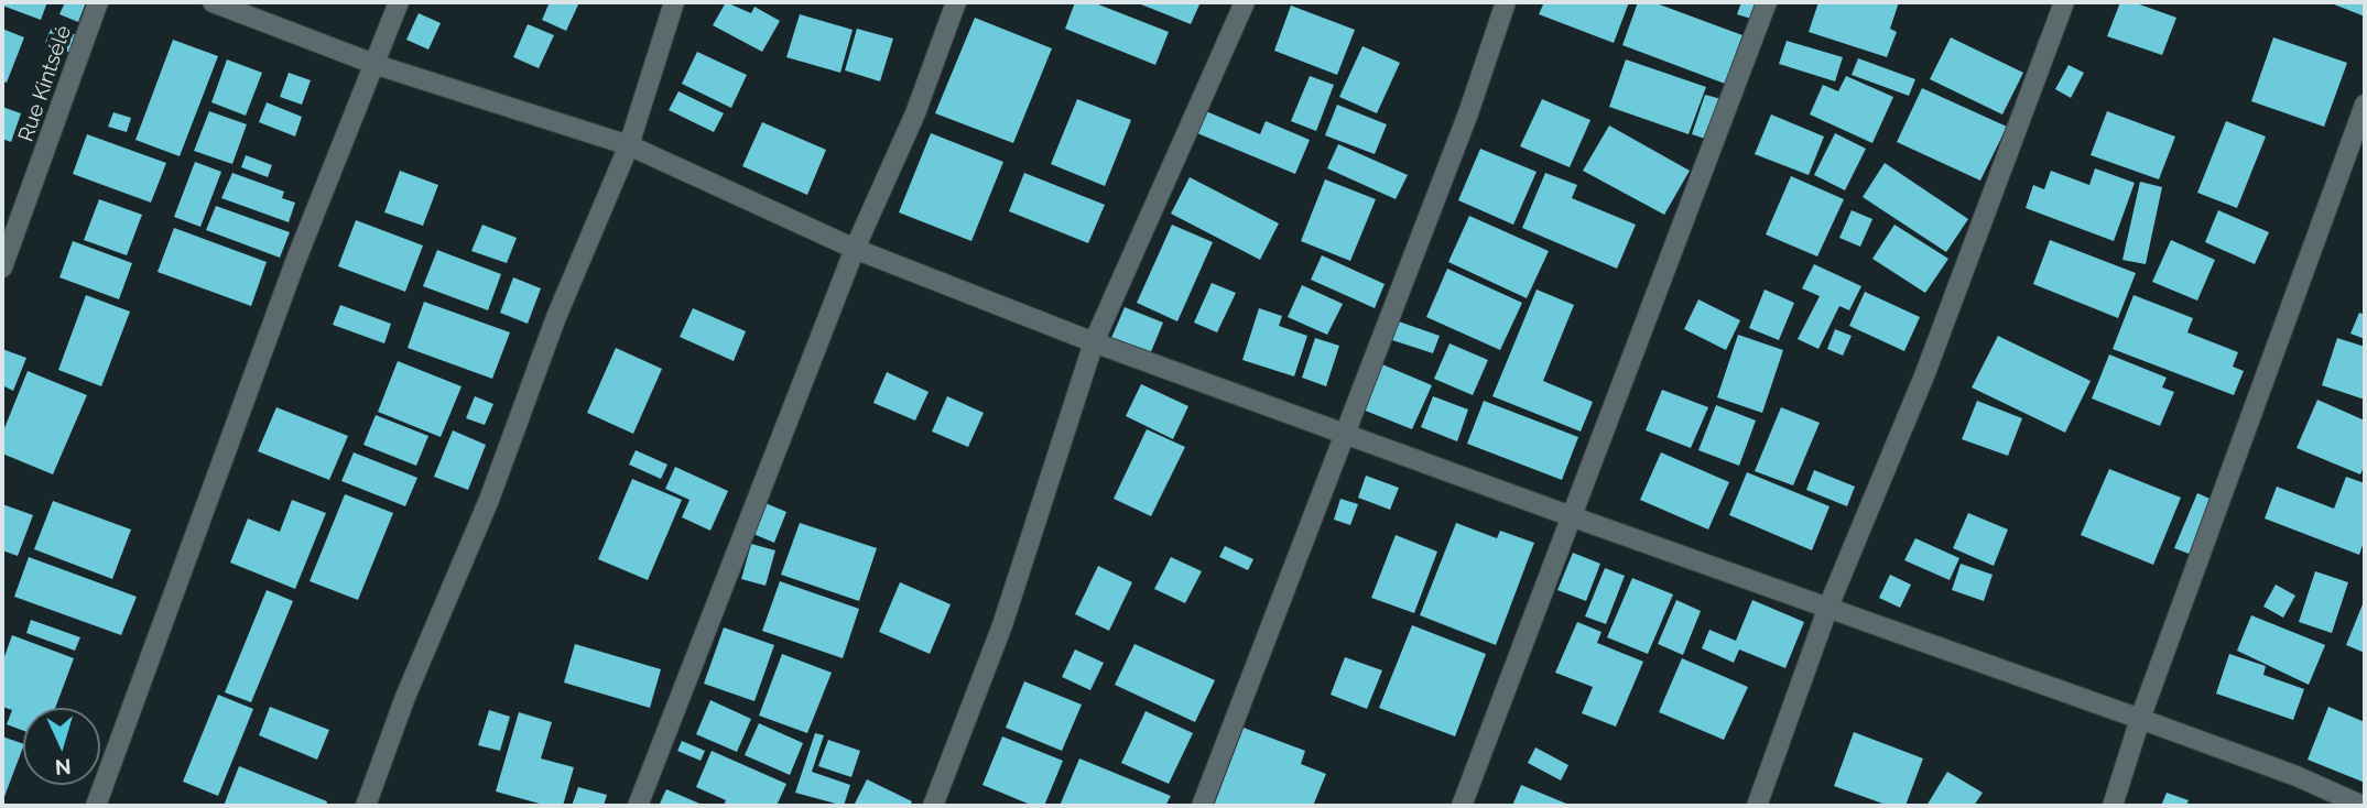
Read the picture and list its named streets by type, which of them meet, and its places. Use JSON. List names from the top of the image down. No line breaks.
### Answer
{"streets":{"street":["Rue Kintsélé"]},"north":"bottom"}
